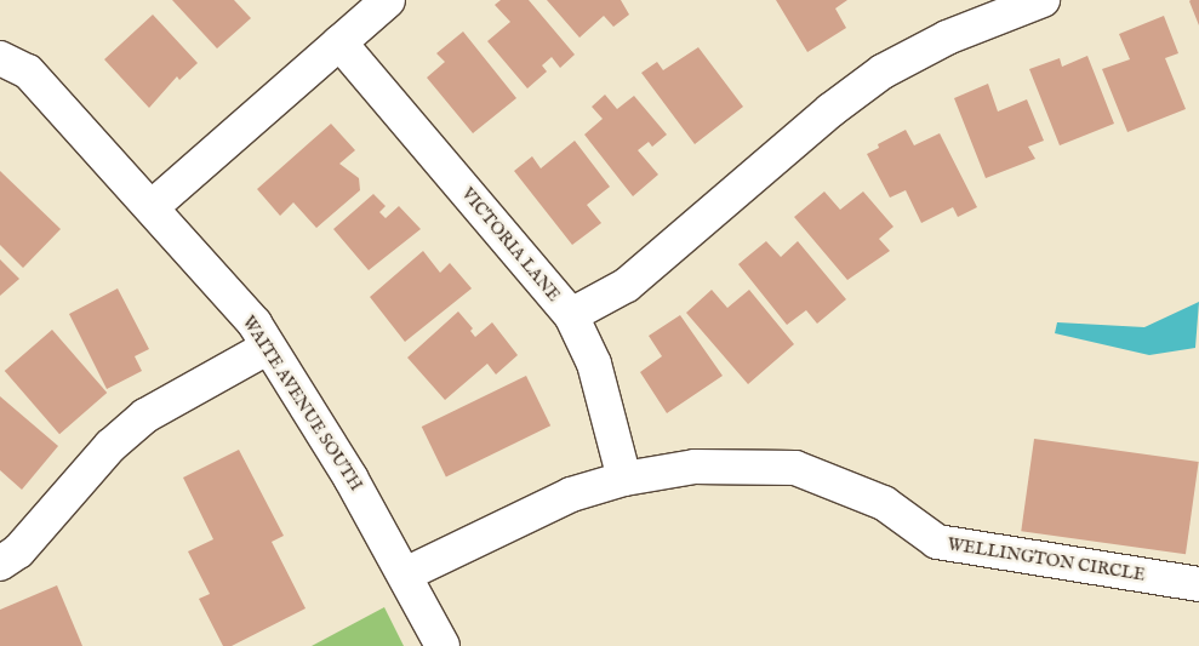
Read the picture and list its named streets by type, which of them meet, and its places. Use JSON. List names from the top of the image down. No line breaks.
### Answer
{"streets":{"street":["VICTORIA LANE","WAITE AVENUE SOUTH","WELLINGTON CIRCLE"]},"crossings":[["VICTORIA LANE","WELLINGTON CIRCLE"],["WAITE AVENUE SOUTH","WELLINGTON CIRCLE"]]}
